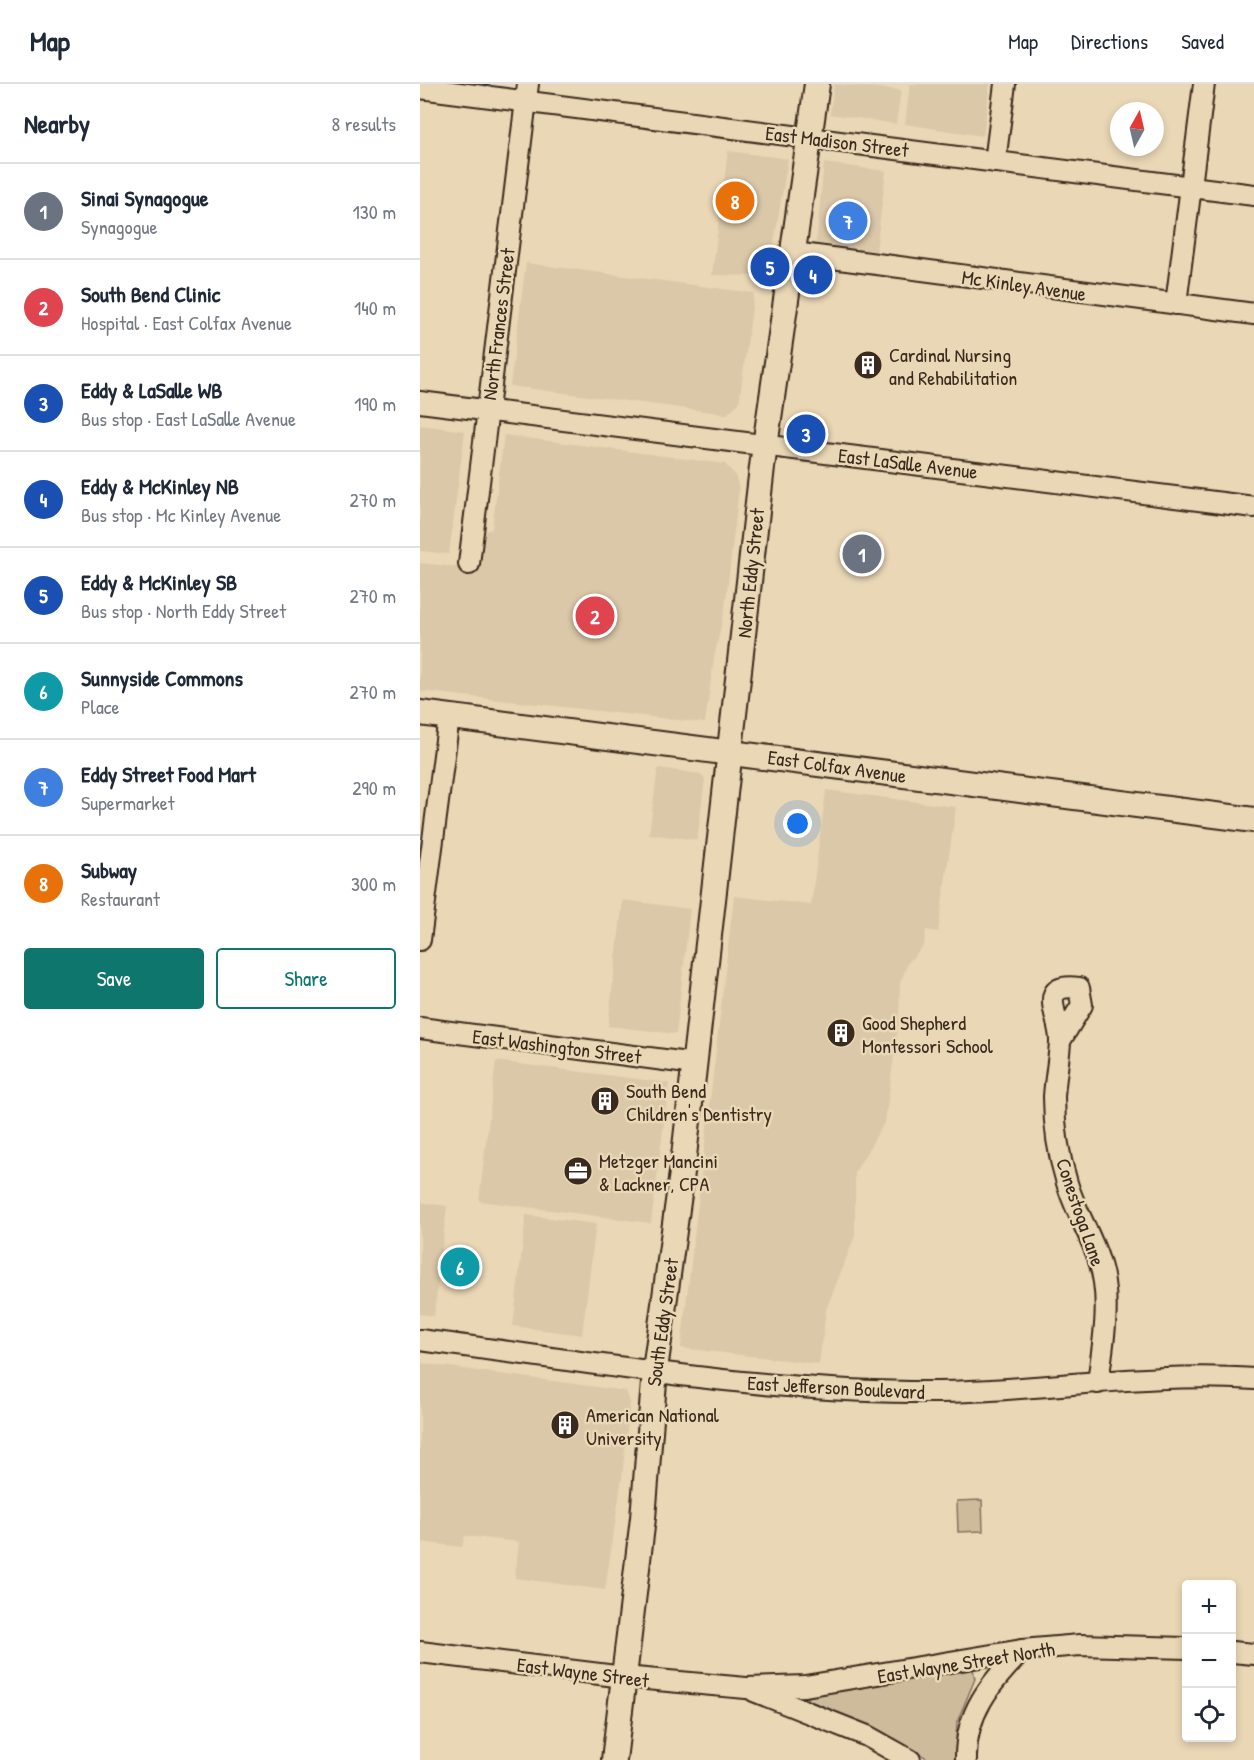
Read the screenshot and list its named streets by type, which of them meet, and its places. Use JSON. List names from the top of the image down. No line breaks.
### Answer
{"streets":{"main road":["North Eddy Street","East Colfax Avenue","South Eddy Street"],"street":["East Madison Street","Mc Kinley Avenue","North Frances Street","East LaSalle Avenue","East Washington Street","Conestoga Lane","East Jefferson Boulevard","East Wayne Street North","East Wayne Street"]},"crossings":[["East Madison Street","North Frances Street"],["East Madison Street","North Eddy Street"],["Mc Kinley Avenue","North Eddy Street"],["North Frances Street","East LaSalle Avenue"],["East LaSalle Avenue","North Eddy Street"],["North Eddy Street","East Colfax Avenue"],["North Eddy Street","East Washington Street"],["North Eddy Street","South Eddy Street"],["East Washington Street","South Eddy Street"],["Conestoga Lane","East Jefferson Boulevard"],["South Eddy Street","East Jefferson Boulevard"],["South Eddy Street","East Wayne Street"],["East Wayne Street North","East Wayne Street"]],"places":{"building":["Cardinal Nursing and Rehabilitation","Good Shepherd Montessori School","South Bend Children's Dentistry","American National University"],"office":["Metzger Mancini & Lackner, CPA"]},"north":"top","page":{"header":"Map","nav":["Map","Directions","Saved"],"heading":["Nearby","8 results"],"list":[{"mark":"1","name":"Sinai Synagogue","note":"Synagogue","value":"130 m"},{"mark":"2","name":"South Bend Clinic","note":"Hospital · East Colfax Avenue","value":"140 m"},{"mark":"3","name":"Eddy & LaSalle WB","note":"Bus stop · East LaSalle Avenue","value":"190 m"},{"mark":"4","name":"Eddy & McKinley NB","note":"Bus stop · Mc Kinley Avenue","value":"270 m"},{"mark":"5","name":"Eddy & McKinley SB","note":"Bus stop · North Eddy Street","value":"270 m"},{"mark":"6","name":"Sunnyside Commons","note":"Place","value":"270 m"},{"mark":"7","name":"Eddy Street Food Mart","note":"Supermarket","value":"290 m"},{"mark":"8","name":"Subway","note":"Restaurant","value":"300 m"}],"pins":["8","7","5","4","3","1","2","6"],"buttons":["Save","Share"],"map_buttons":["+","−"]}}
